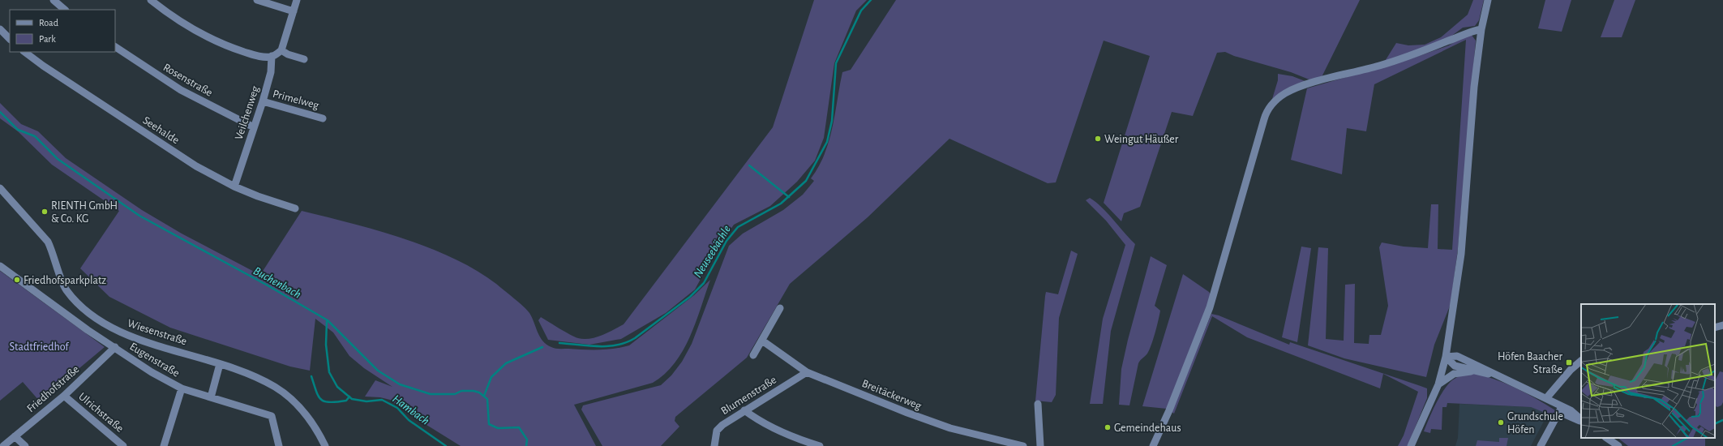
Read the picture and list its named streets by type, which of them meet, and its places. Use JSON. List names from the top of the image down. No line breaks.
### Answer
{"streets":{"street":["Rosenstraße","Primelweg","Veilchenweg","Seehalde","Wiesenstraße","Eugenstraße","Friedhofstraße","Breitäckerweg","Blumenstraße","Ulrichstraße"]},"crossings":[["Rosenstraße","Veilchenweg"],["Primelweg","Veilchenweg"],["Veilchenweg","Seehalde"],["Eugenstraße","Friedhofstraße"],["Friedhofstraße","Ulrichstraße"],["Breitäckerweg","Blumenstraße"]],"water":["Neuseebächle","Buchenbach","Hambach"],"parks":["Stadtfriedhof"],"places":{"other":["Weingut Häußer","RIENTH GmbH & Co. KG","Friedhofsparkplatz","Grundschule Höfen","Gemeindehaus"],"transit":["Höfen Baacher Straße"]},"legend":["Road","Park"]}
